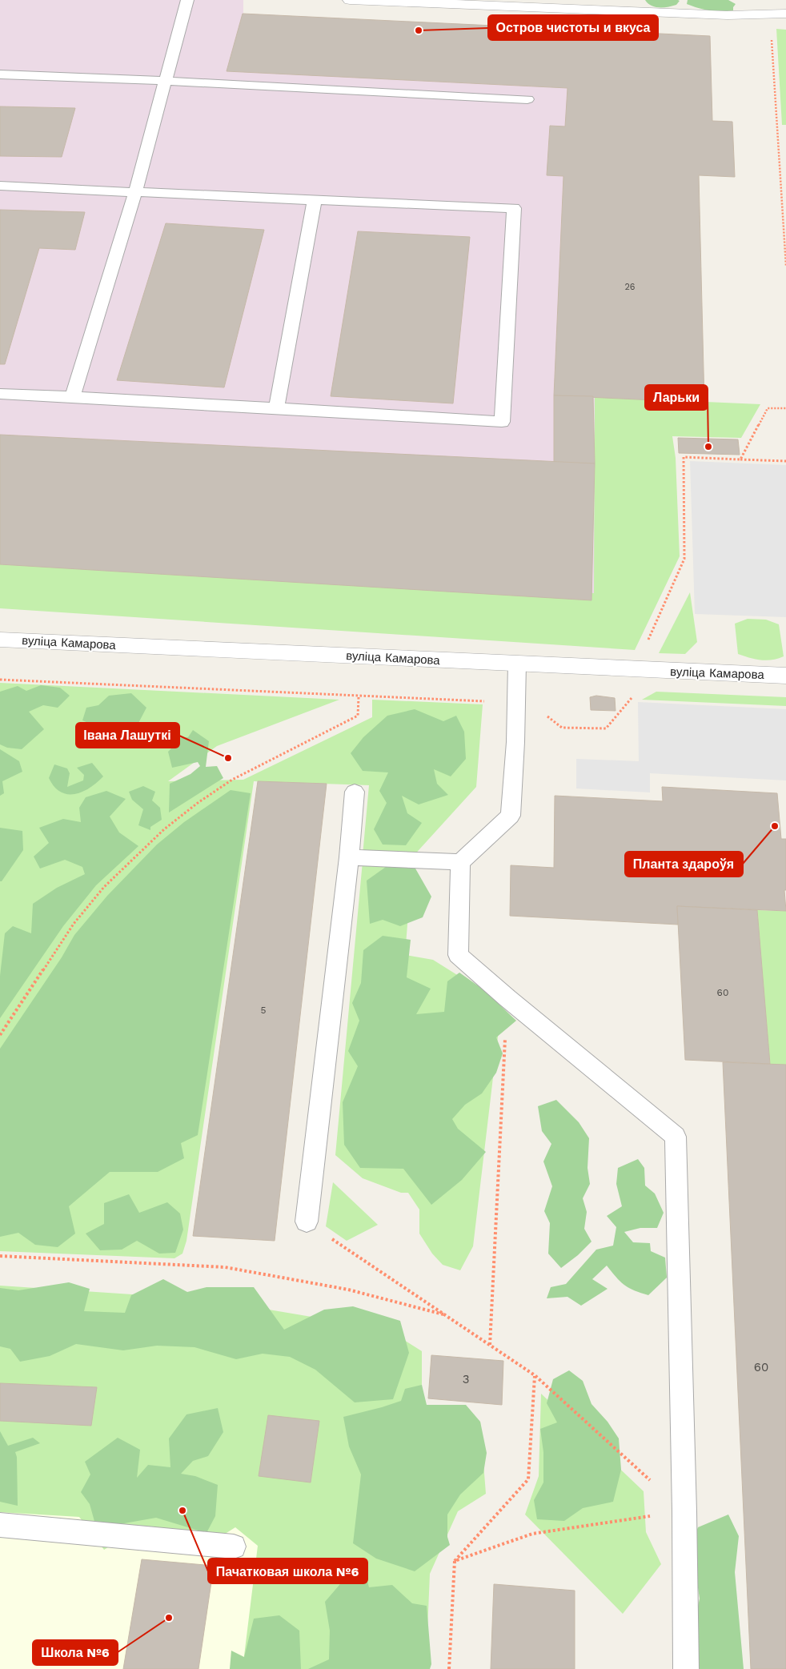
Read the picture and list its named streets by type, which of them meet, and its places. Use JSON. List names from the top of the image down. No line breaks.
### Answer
{"streets":{"street":["вуліца Камарова"]},"places":["Остров чистоты и вкуса","Ларьки","Івана Лашуткі","Планта здароўя","Пачатковая школа №6","Школа №6"],"house_numbers":["26","60","5","60","3"]}
